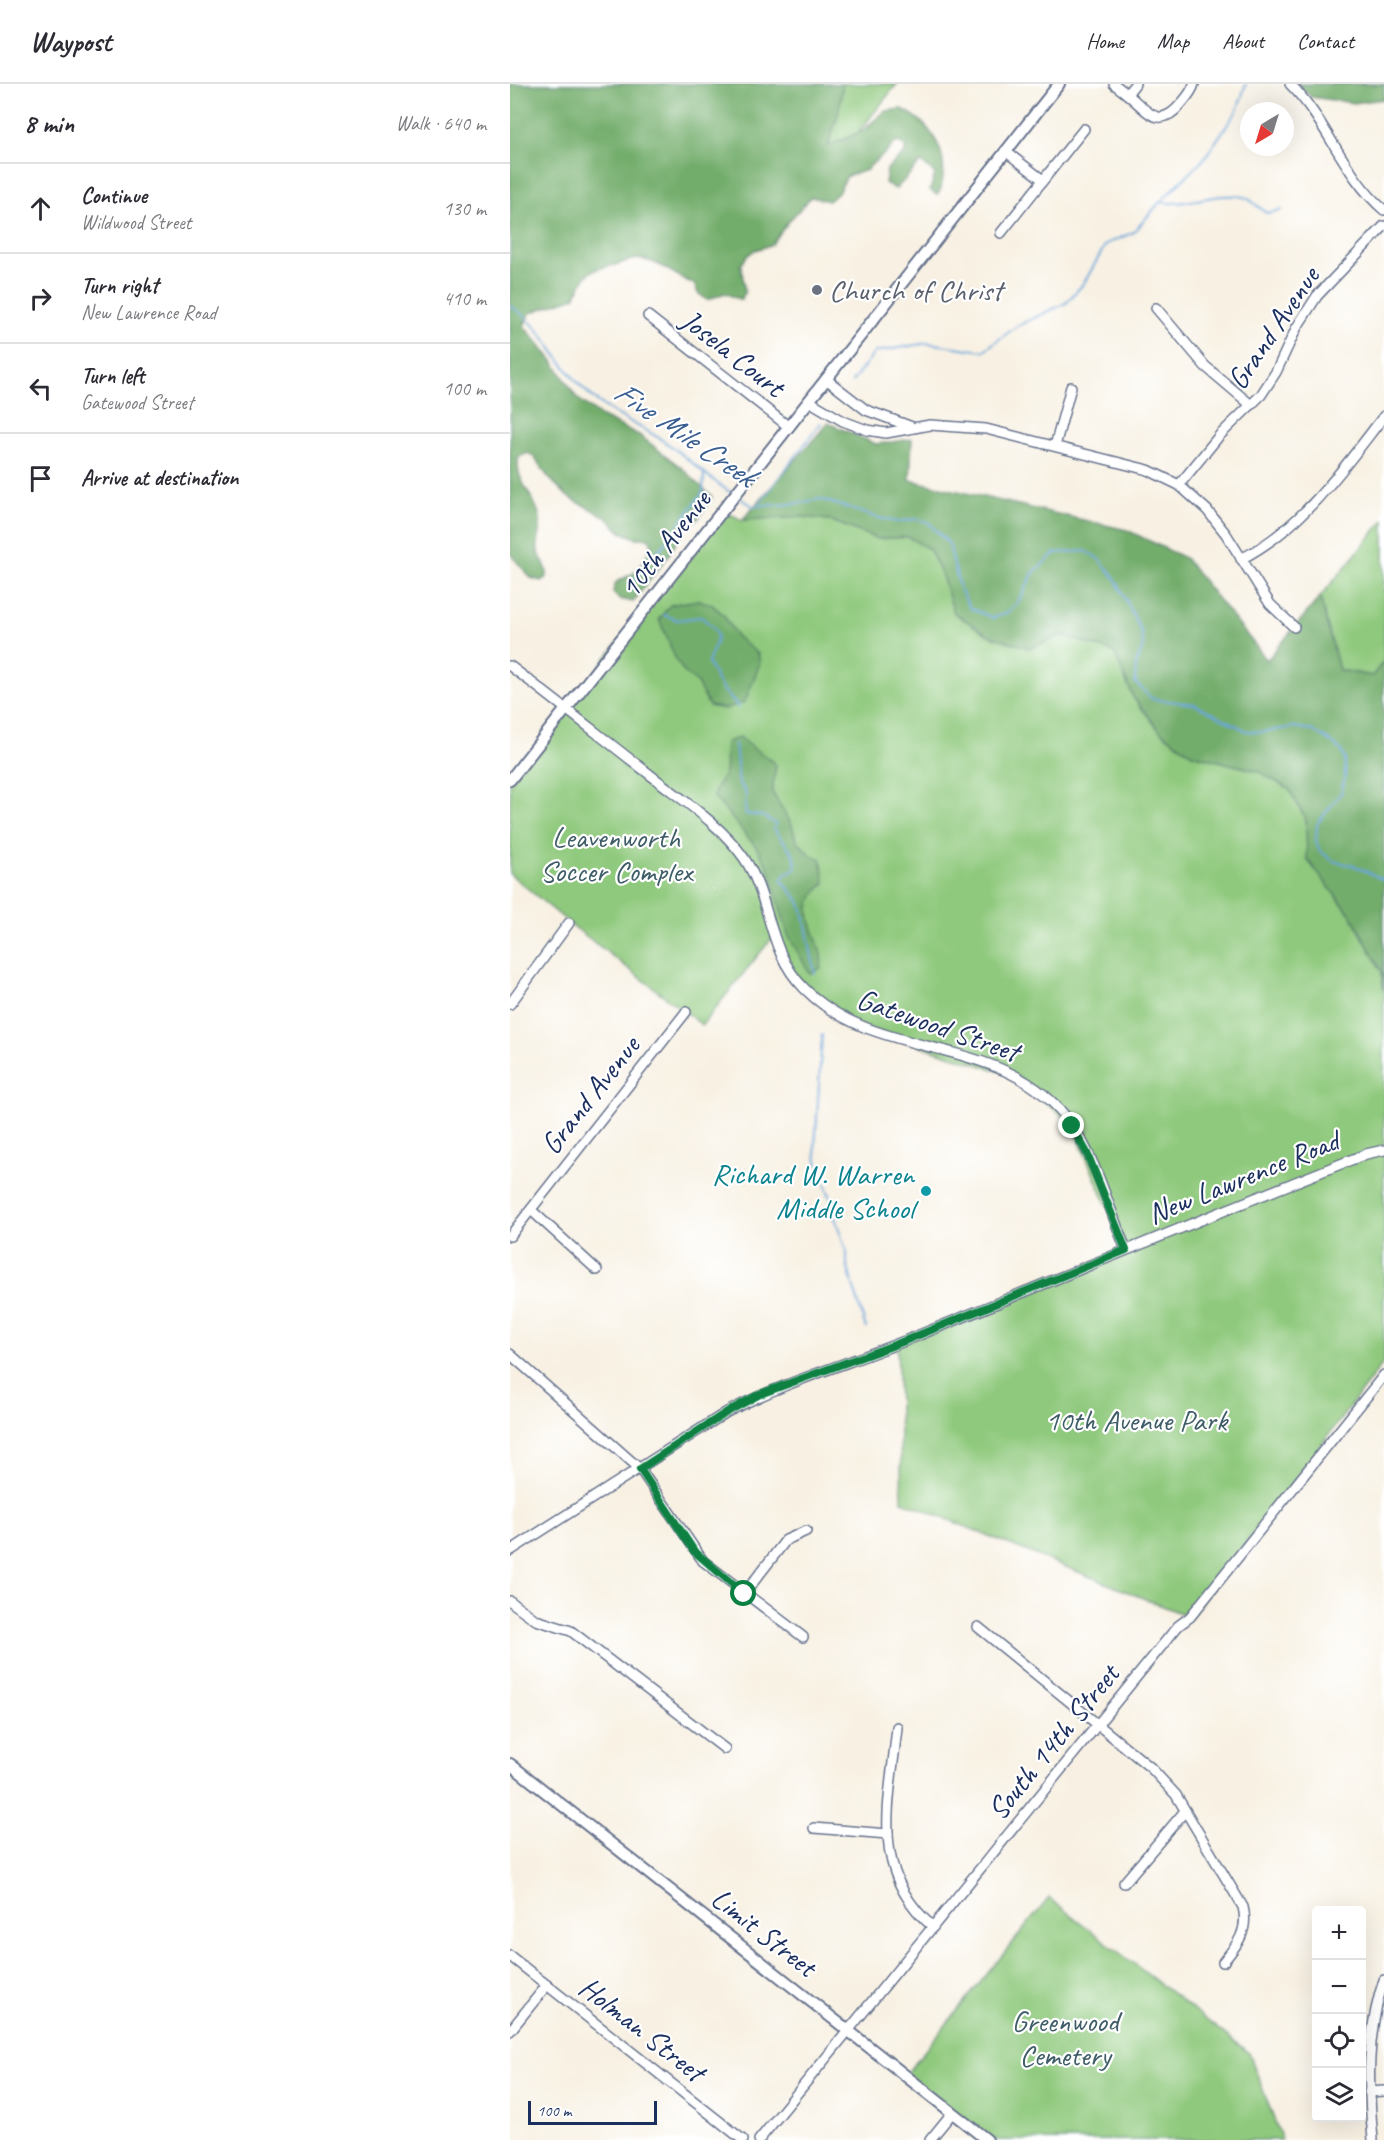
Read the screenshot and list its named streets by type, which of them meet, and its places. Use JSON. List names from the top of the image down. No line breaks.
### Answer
{"streets":{"street":["Grand Avenue","Josela Court","10th Avenue","Gatewood Street","New Lawrence Road","South 14th Street","Limit Street","Holman Street"]},"crossings":[["Josela Court","10th Avenue"],["10th Avenue","Gatewood Street"],["Gatewood Street","New Lawrence Road"],["South 14th Street","Limit Street"]],"water":["Five Mile Creek"],"parks":["Leavenworth Soccer Complex","10th Avenue Park","Greenwood Cemetery"],"places":["Church of Christ","Richard W. Warren Middle School"],"scale_bar":"100 m","north":"bottom left","page":{"header":"Waypost","nav":["Home","Map","About","Contact"],"heading":["8 min","Walk · 640 m"],"list":[["Continue","Wildwood Street","130 m"],["Turn right","New Lawrence Road","410 m"],["Turn left","Gatewood Street","100 m"],"Arrive at destination"],"map_buttons":["+","−"],"scale":"100 m"}}
